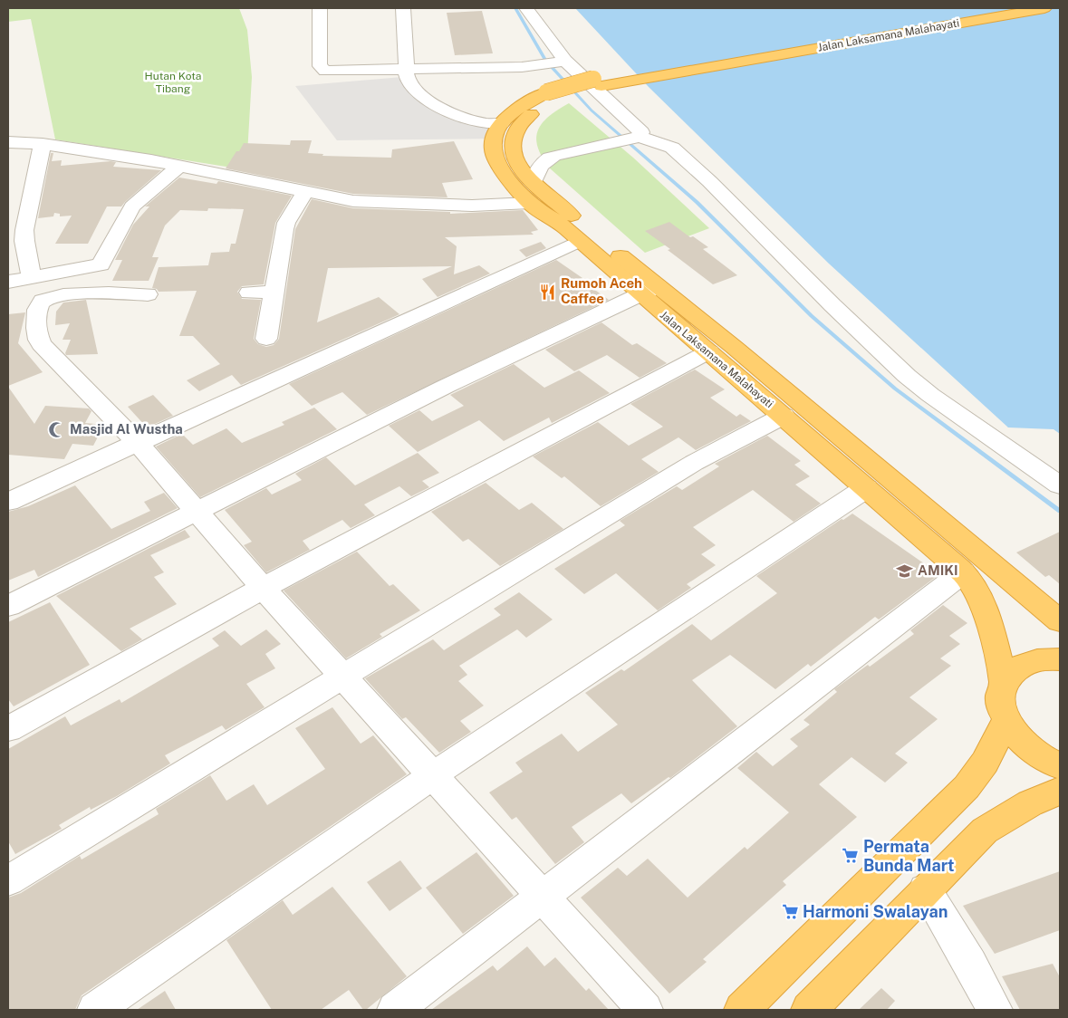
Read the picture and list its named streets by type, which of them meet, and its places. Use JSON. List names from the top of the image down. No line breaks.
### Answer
{"streets":{"highway":["Jalan Laksamana Malahayati"]},"parks":["Hutan Kota Tibang"],"places":{"restaurant":["Rumoh Aceh Caffee"],"mosque":["Masjid Al Wustha"],"school or university":["AMIKI"],"supermarket":["Permata Bunda Mart","Harmoni Swalayan"]}}
